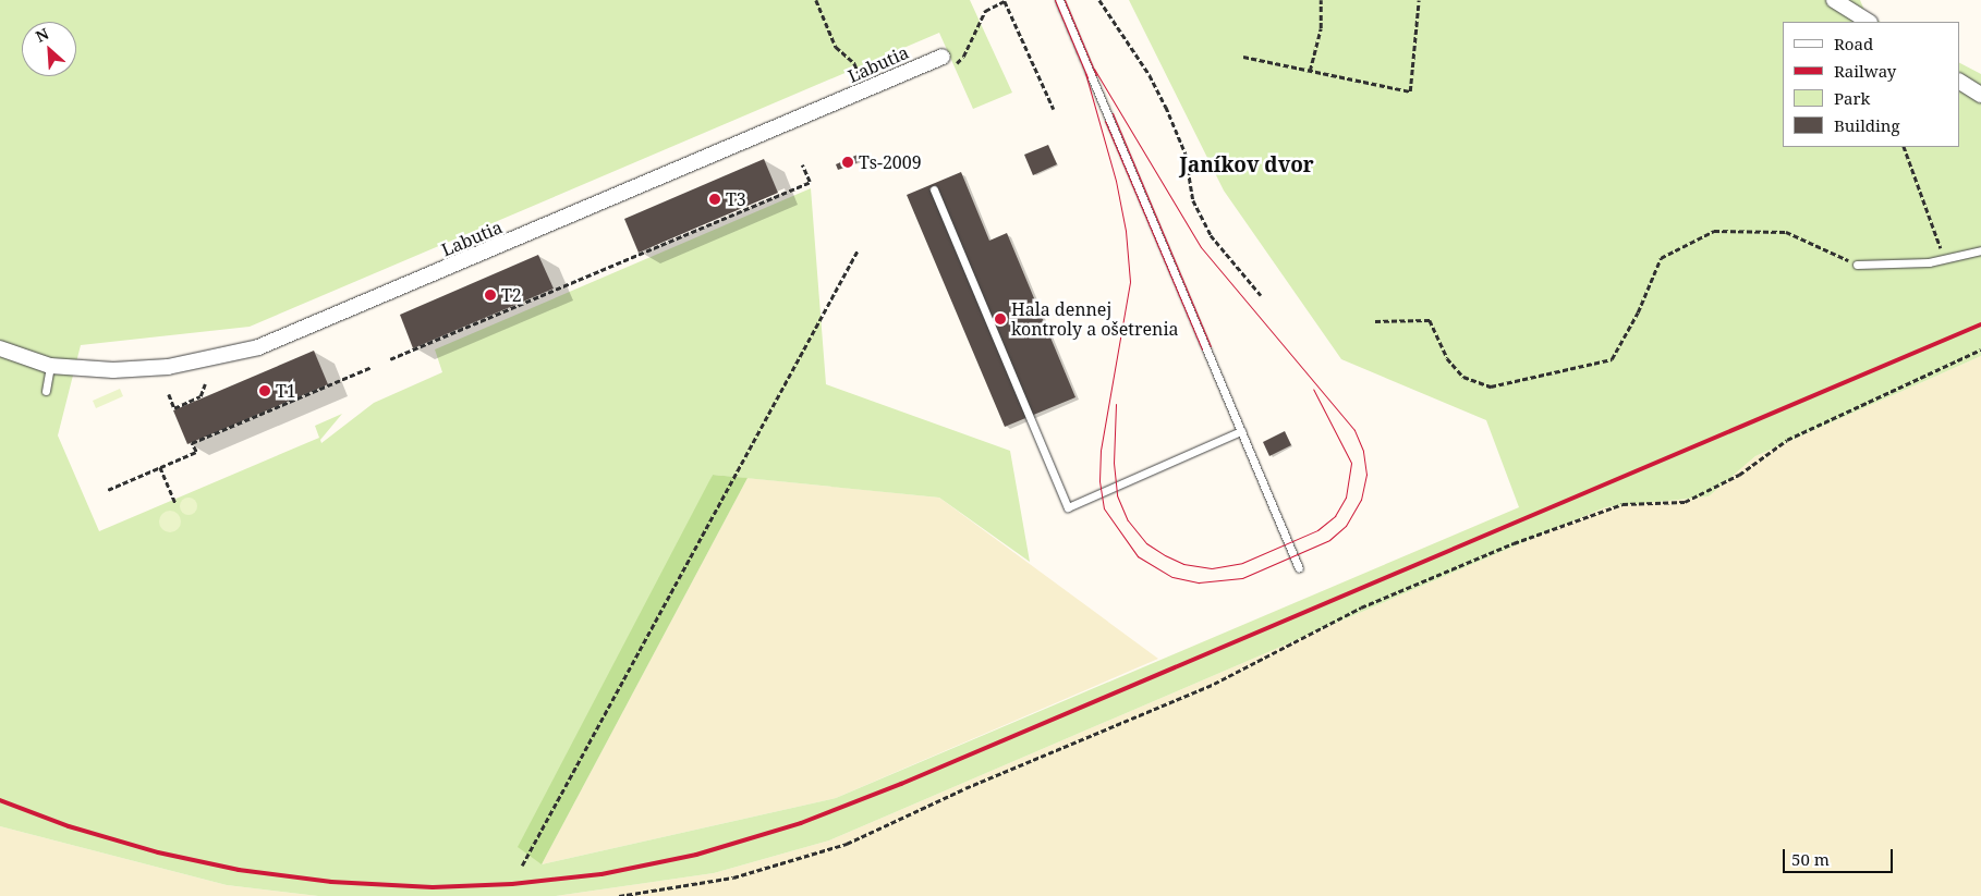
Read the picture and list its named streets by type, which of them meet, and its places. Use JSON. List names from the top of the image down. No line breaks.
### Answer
{"streets":{"street":["Labutia"]},"districts":["Janíkov dvor"],"places":["Ts-2009","T3","T2","Hala dennej kontroly a ošetrenia","T1"],"legend":["Road","Railway","Park","Building"],"scale_bar":"50 m","north":"top left"}
